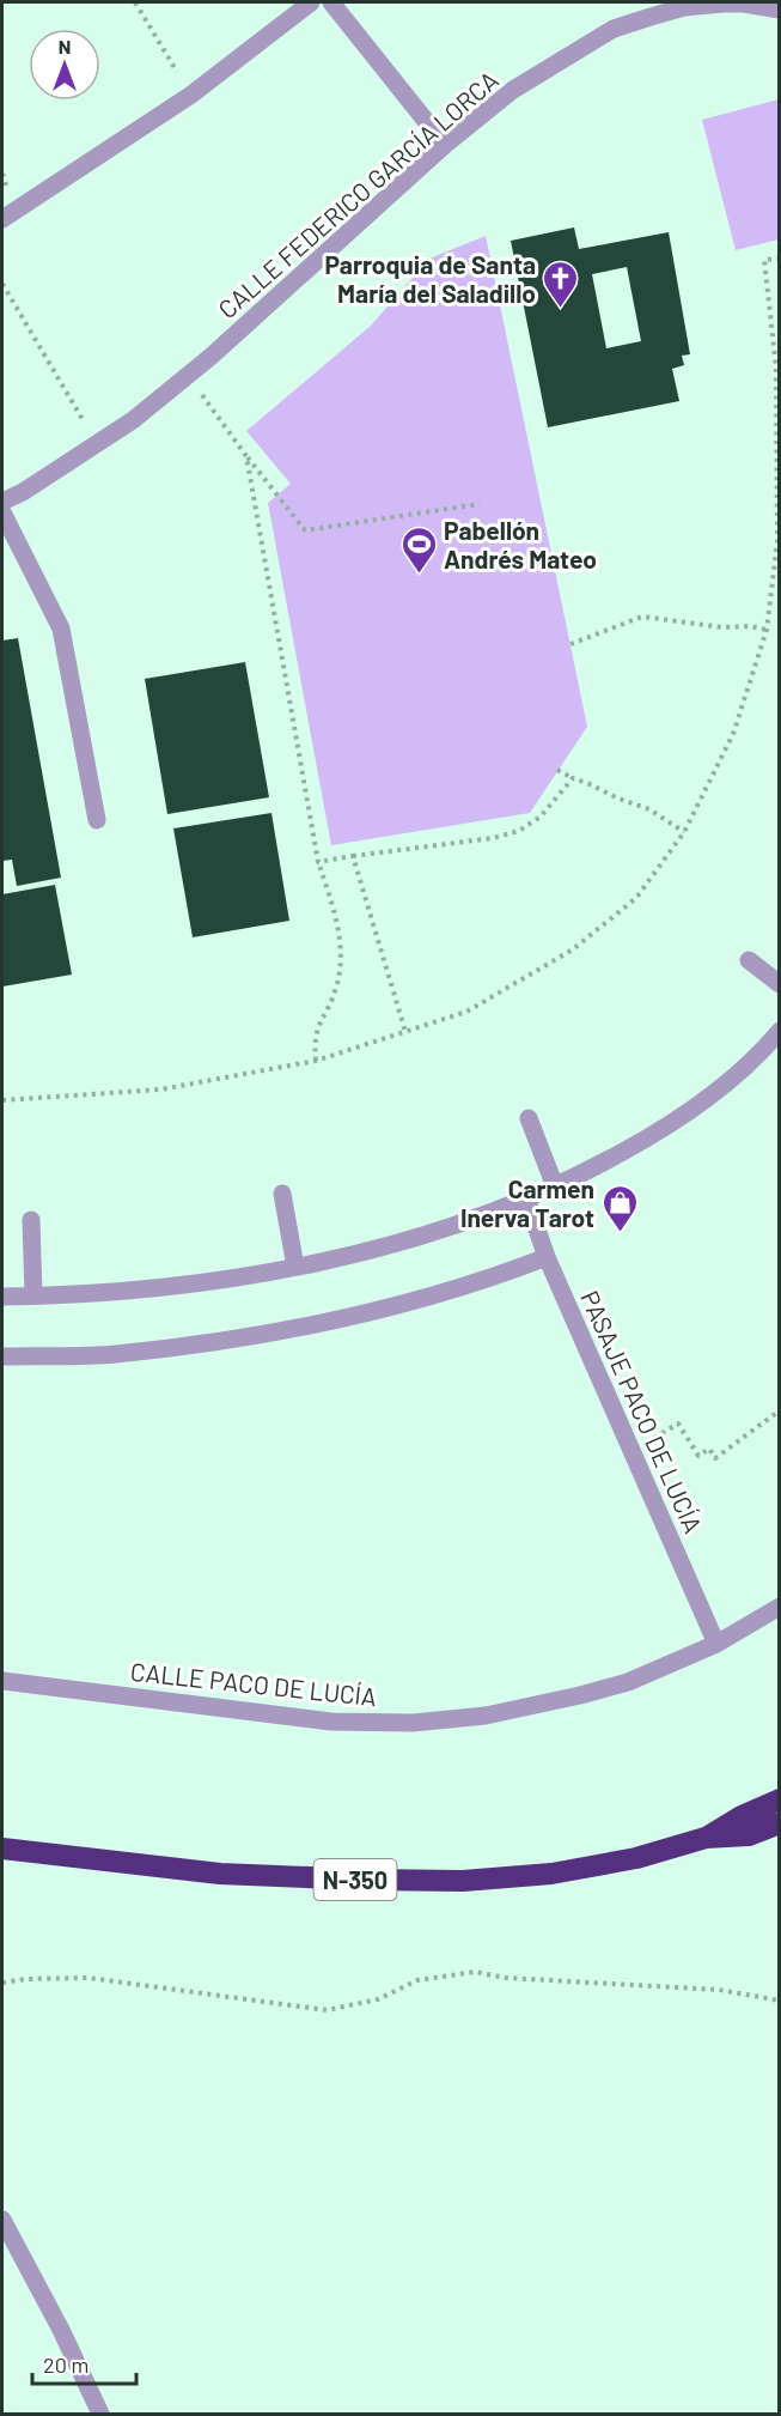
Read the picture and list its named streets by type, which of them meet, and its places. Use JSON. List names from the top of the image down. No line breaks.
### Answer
{"streets":{"highway":["N-350"],"street":["CALLE FEDERICO GARCÍA LORCA","PASAJE PACO DE LUCÍA","CALLE PACO DE LUCÍA"]},"crossings":[["PASAJE PACO DE LUCÍA","CALLE PACO DE LUCÍA"]],"places":{"church":["Parroquia de Santa María del Saladillo"],"sports":["Pabellón Andrés Mateo"],"shop":["Carmen Inerva Tarot"]},"scale_bar":"20 m","north":"top"}
